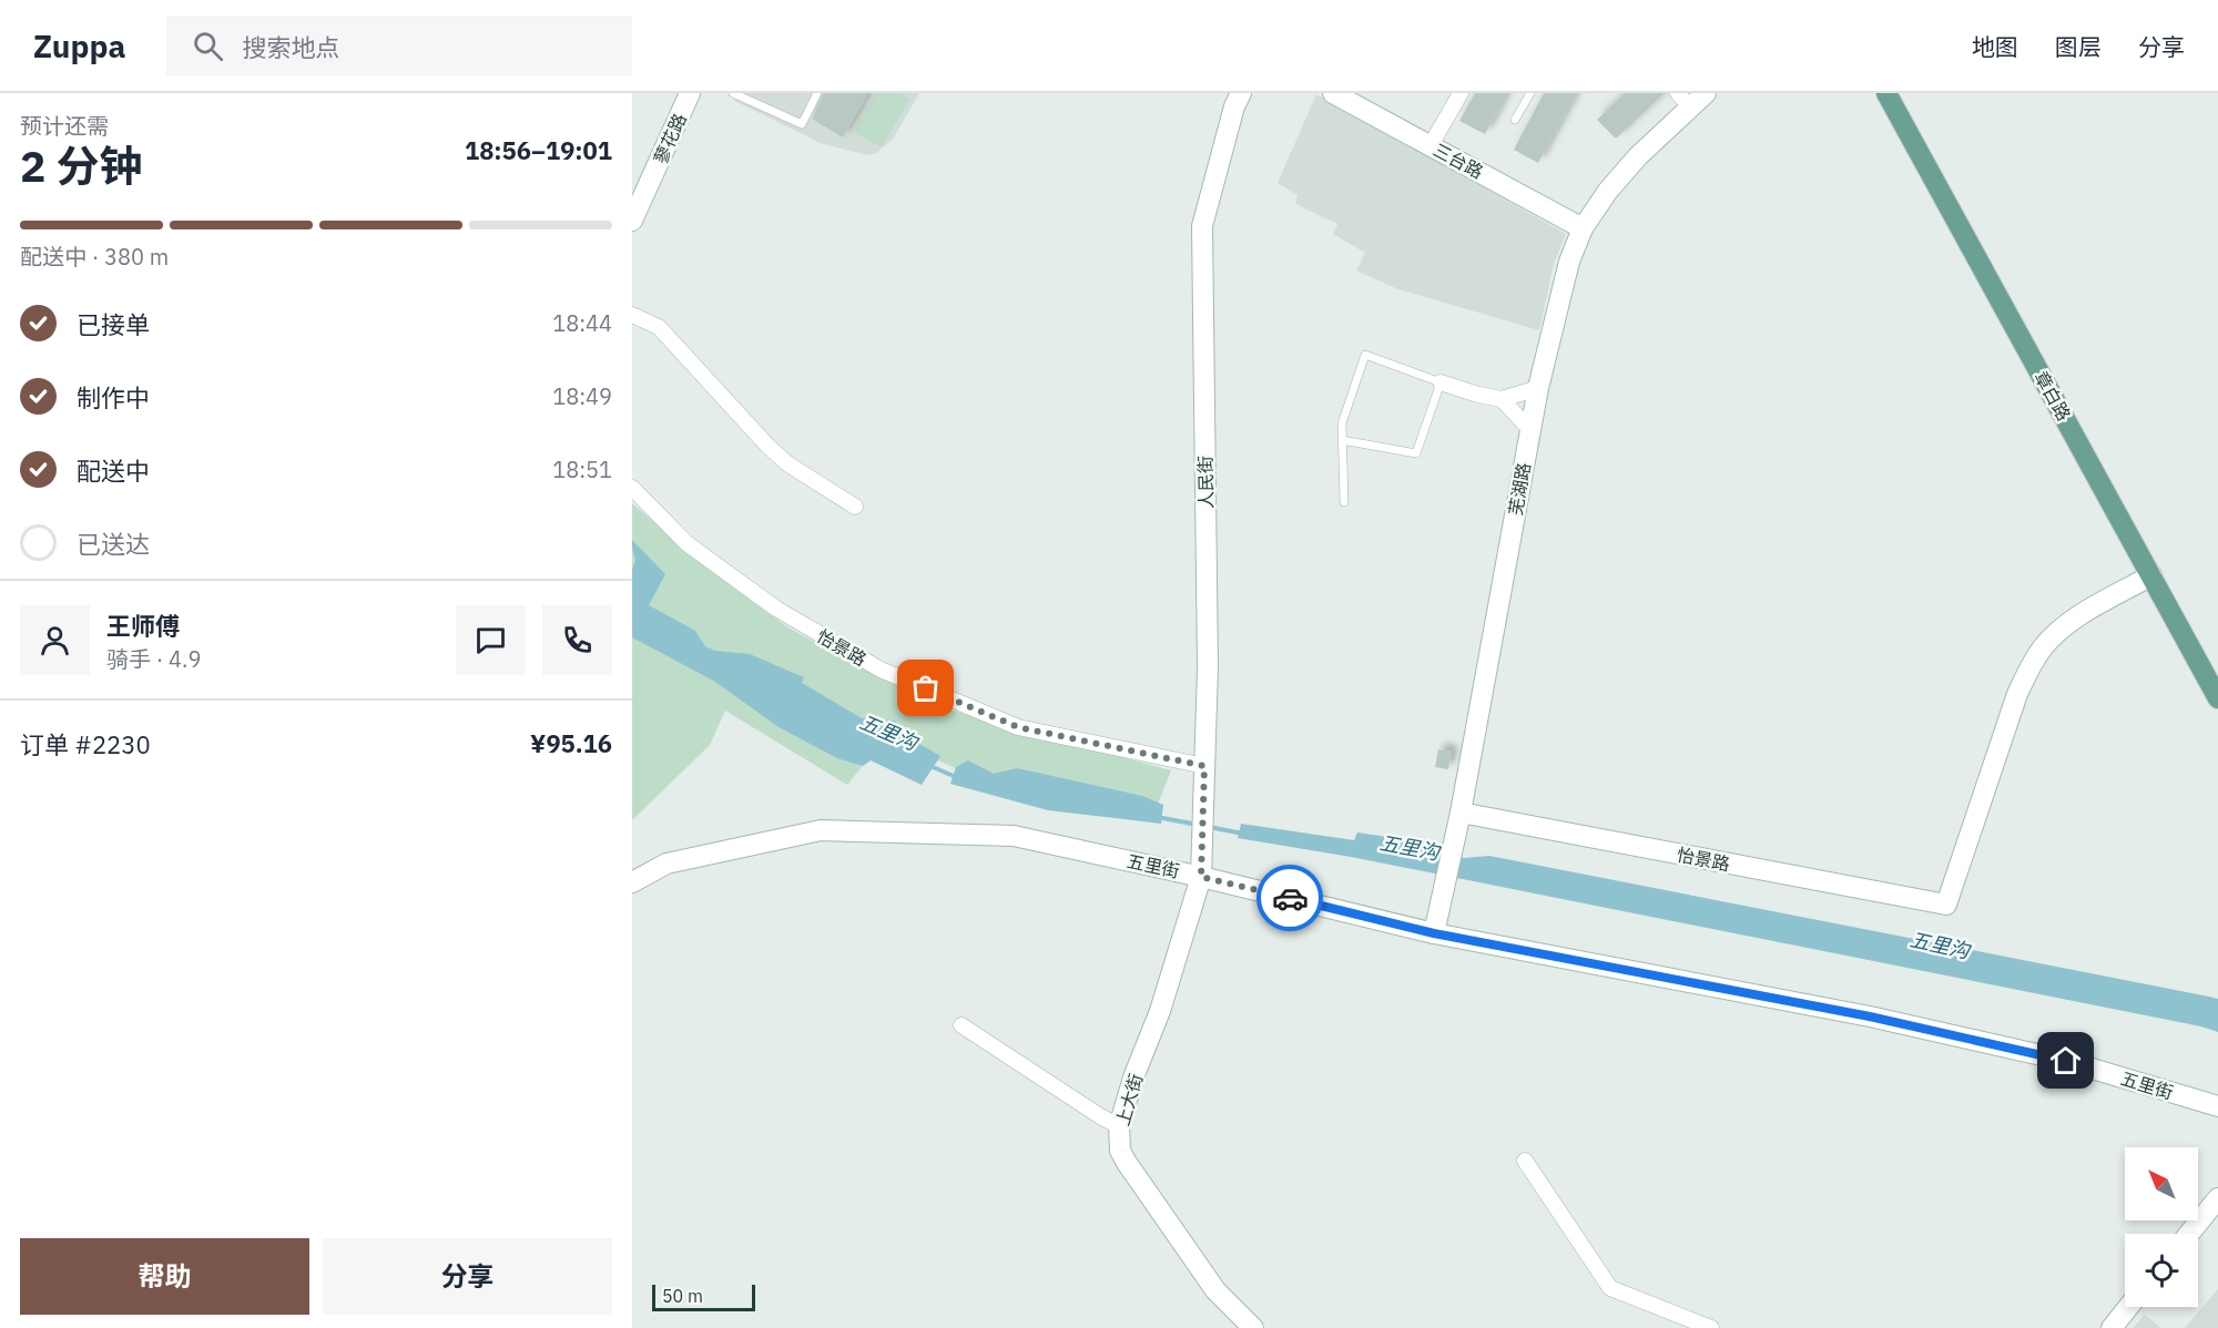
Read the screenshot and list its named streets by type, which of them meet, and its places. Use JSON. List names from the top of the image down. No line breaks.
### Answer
{"streets":{"main road":["章白路"],"street":["蓼花路","三台路","人民街","芜湖路","怡景路","五里街","上大街"]},"crossings":[["三台路","芜湖路"],["章白路","怡景路"],["人民街","怡景路"],["人民街","五里街"],["人民街","上大街"],["芜湖路","怡景路"],["芜湖路","五里街"],["五里街","上大街"]],"water":["五里沟"],"scale_bar":"50 m","north":"top left","page":{"header":"Zuppa","search":"搜索地点","nav":["地图","图层","分享"],"heading":["2 分钟","预计还需","18:56–19:01"],"panel":["王师傅","骑手 · 4.9","订单 #2230","¥95.16"],"bar":"配送中 · 380 m","list":[["已接单","18:44"],["制作中","18:49"],["配送中","18:51"],"已送达"],"buttons":["帮助","分享"],"scale":"50 m"}}
